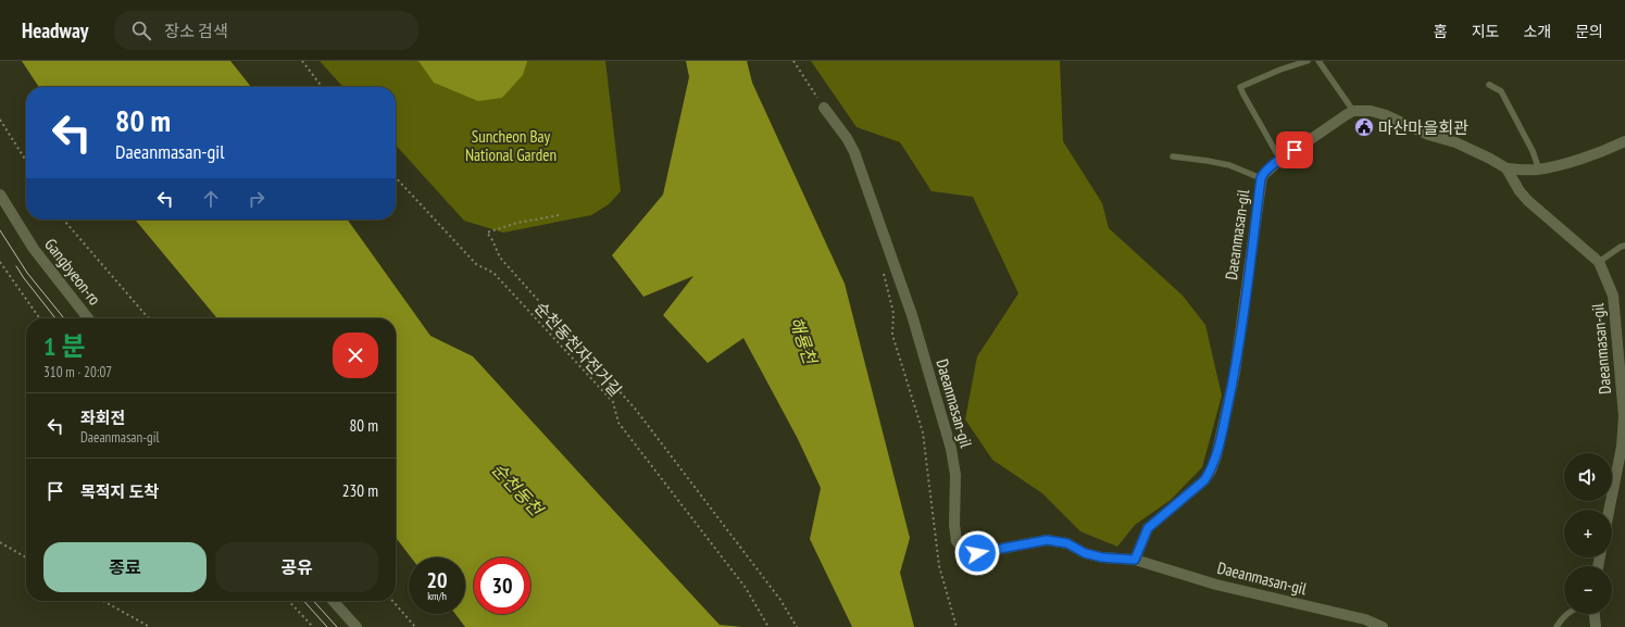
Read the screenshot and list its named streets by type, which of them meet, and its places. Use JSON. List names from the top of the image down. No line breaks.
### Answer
{"streets":{"street":["Daeanmasan-gil","Gangbyeon-ro"],"path":["순천동천자전거길"]},"water":["해룡천","순천동천"],"parks":["Suncheon Bay National Garden"],"places":{"public building":["마산마을회관"]},"page":{"header":"Headway","search":"장소 검색","nav":["홈","지도","소개","문의"],"turn":["80 m","Daeanmasan-gil"],"heading":["1 분","310 m · 20:07"],"list":[{"name":"좌회전","note":"Daeanmasan-gil","value":"80 m"},{"name":"목적지 도착","value":"230 m"}],"map_buttons":["+","−"],"buttons":["종료","공유"],"speed":"20 km/h","limit":"30"}}
